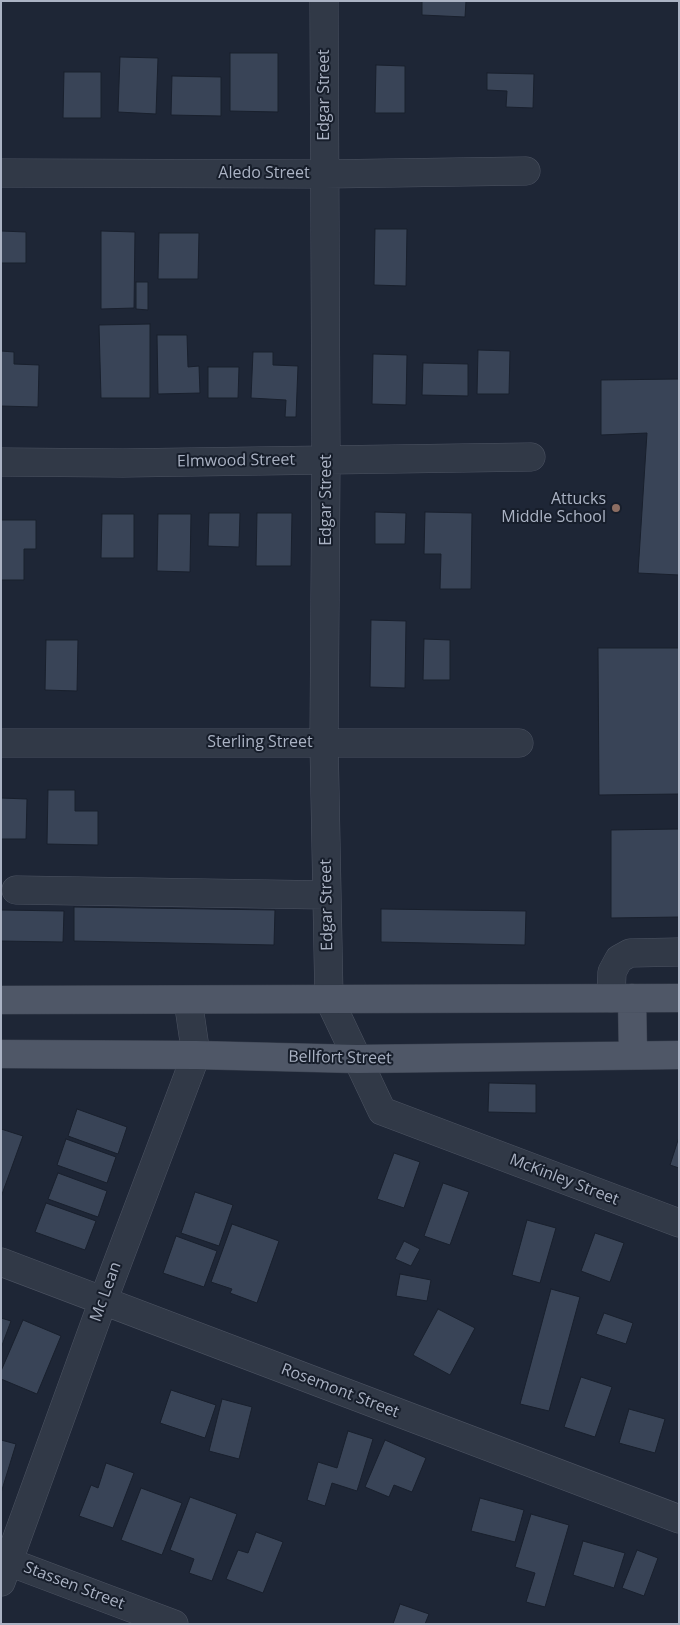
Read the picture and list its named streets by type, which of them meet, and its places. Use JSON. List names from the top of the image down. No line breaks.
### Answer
{"streets":{"main road":["Bellfort Street"],"street":["Edgar Street","Aledo Street","Elmwood Street","Sterling Street","McKinley Street","Mc Lean","Rosemont Street","Stassen Street"]},"crossings":[["Edgar Street","Aledo Street"],["Edgar Street","Elmwood Street"],["Edgar Street","Sterling Street"],["Edgar Street","McKinley Street"],["Bellfort Street","McKinley Street"],["Bellfort Street","Mc Lean"],["Mc Lean","Rosemont Street"],["Mc Lean","Stassen Street"]],"places":["Attucks Middle School"]}
